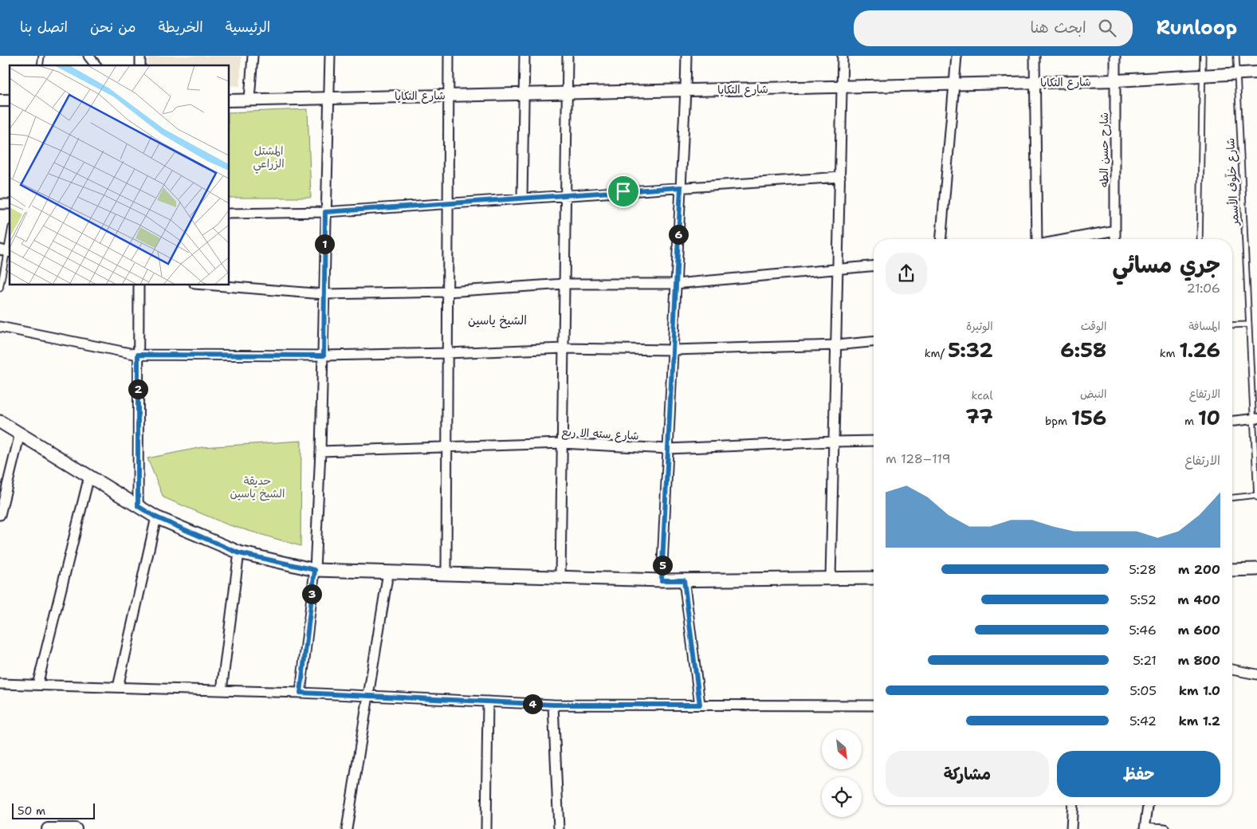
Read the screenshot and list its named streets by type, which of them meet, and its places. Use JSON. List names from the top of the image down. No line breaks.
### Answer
{"streets":{"street":["شارع التكايا","شارح حسن الطه","شارع سته الا ربع"],"lane":["شارع خلّوف الأسمر"]},"crossings":[["شارع التكايا","شارح حسن الطه"],["شارع التكايا","شارع خلّوف الأسمر"]],"districts":["الشيخ ياسين"],"parks":["المشتل الزراعي","حديقة الشيخ ياسين"],"scale_bar":"50 m","north":"bottom right","page":{"header":"Runloop","search":"ابحث هنا","nav":["الرئيسية","الخريطة","من نحن","اتصل بنا"],"pins":["6","1","2","5","3","4"],"heading":["جري مسائي","21:06"],"stats":[["المسافة","1.26 km"],["الوقت","6:58"],["الوتيرة","5:32 /km"],["الارتفاع","10 m"],["النبض","156 bpm"],["kcal","77"]],"chart":["الارتفاع","119–128 m"],"list":[{"name":"200 m","note":"5:28"},{"name":"400 m","note":"5:52"},{"name":"600 m","note":"5:46"},{"name":"800 m","note":"5:21"},{"name":"1.0 km","note":"5:05"},{"name":"1.2 km","note":"5:42"}],"buttons":["حفظ","مشاركة"],"scale":"50 m"}}
